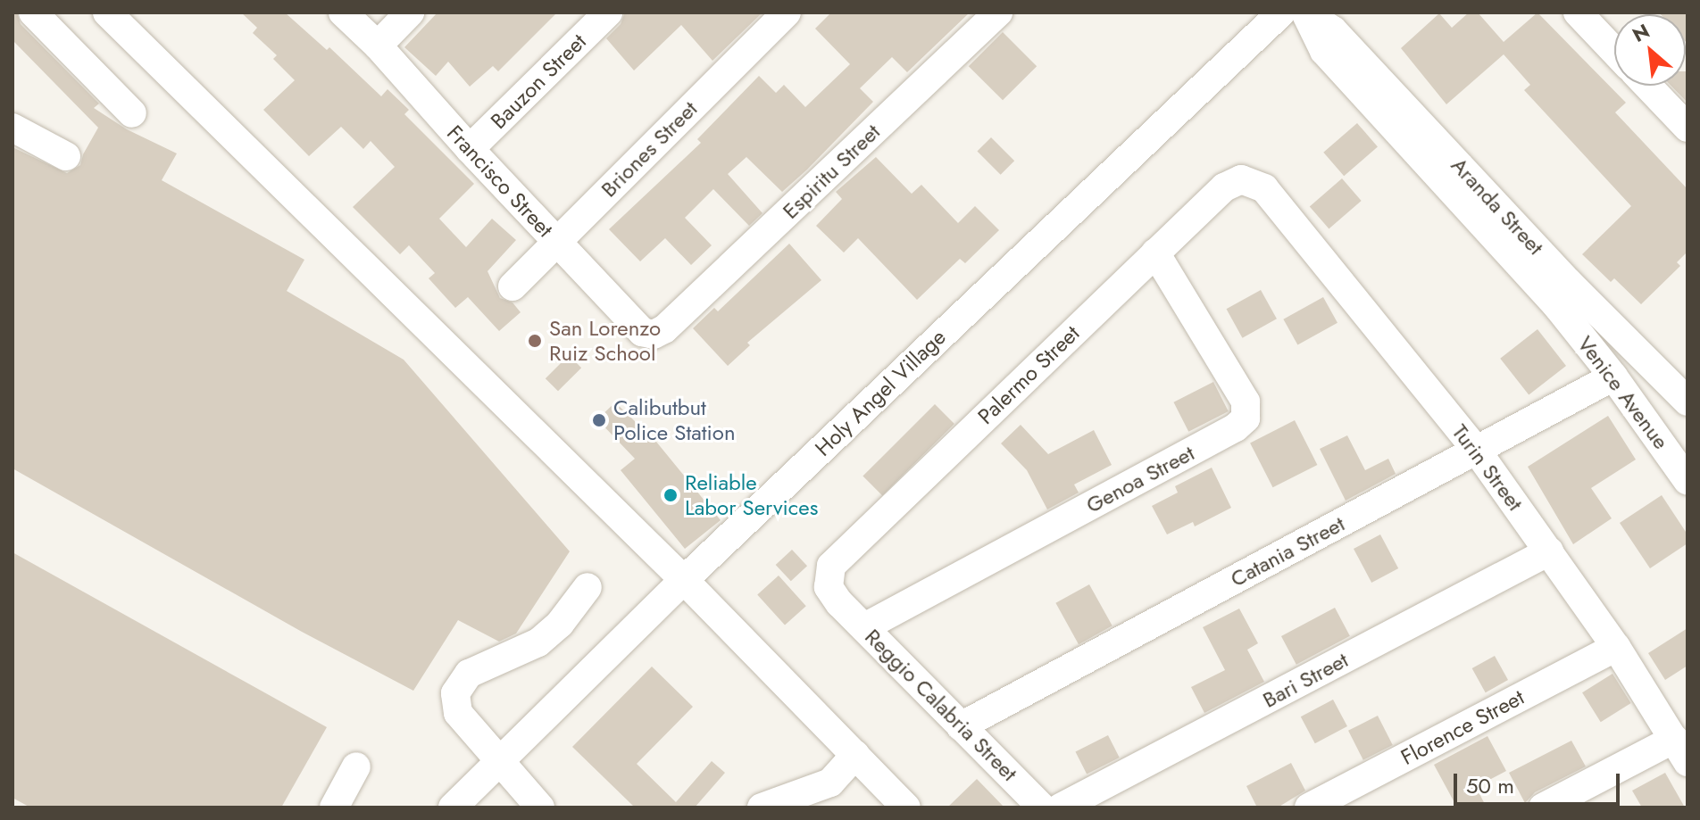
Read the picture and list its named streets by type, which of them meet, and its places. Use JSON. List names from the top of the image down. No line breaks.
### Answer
{"streets":{"street":["Bauzon Street","Briones Street","Espiritu Street","Francisco Street","Aranda Street","Palermo Street","Holy Angel Village","Venice Avenue","Turin Street","Genoa Street","Catania Street","Bari Street","Reggio Calabria Street","Florence Street"]},"crossings":[["Bauzon Street","Francisco Street"],["Briones Street","Francisco Street"],["Espiritu Street","Francisco Street"],["Aranda Street","Venice Avenue"],["Palermo Street","Turin Street"],["Palermo Street","Genoa Street"],["Palermo Street","Reggio Calabria Street"],["Venice Avenue","Catania Street"],["Turin Street","Catania Street"],["Turin Street","Bari Street"],["Turin Street","Florence Street"],["Genoa Street","Reggio Calabria Street"],["Catania Street","Reggio Calabria Street"]],"places":["San Lorenzo Ruiz School","Calibutbut Police Station","Reliable Labor Services"],"scale_bar":"50 m","north":"top left"}
